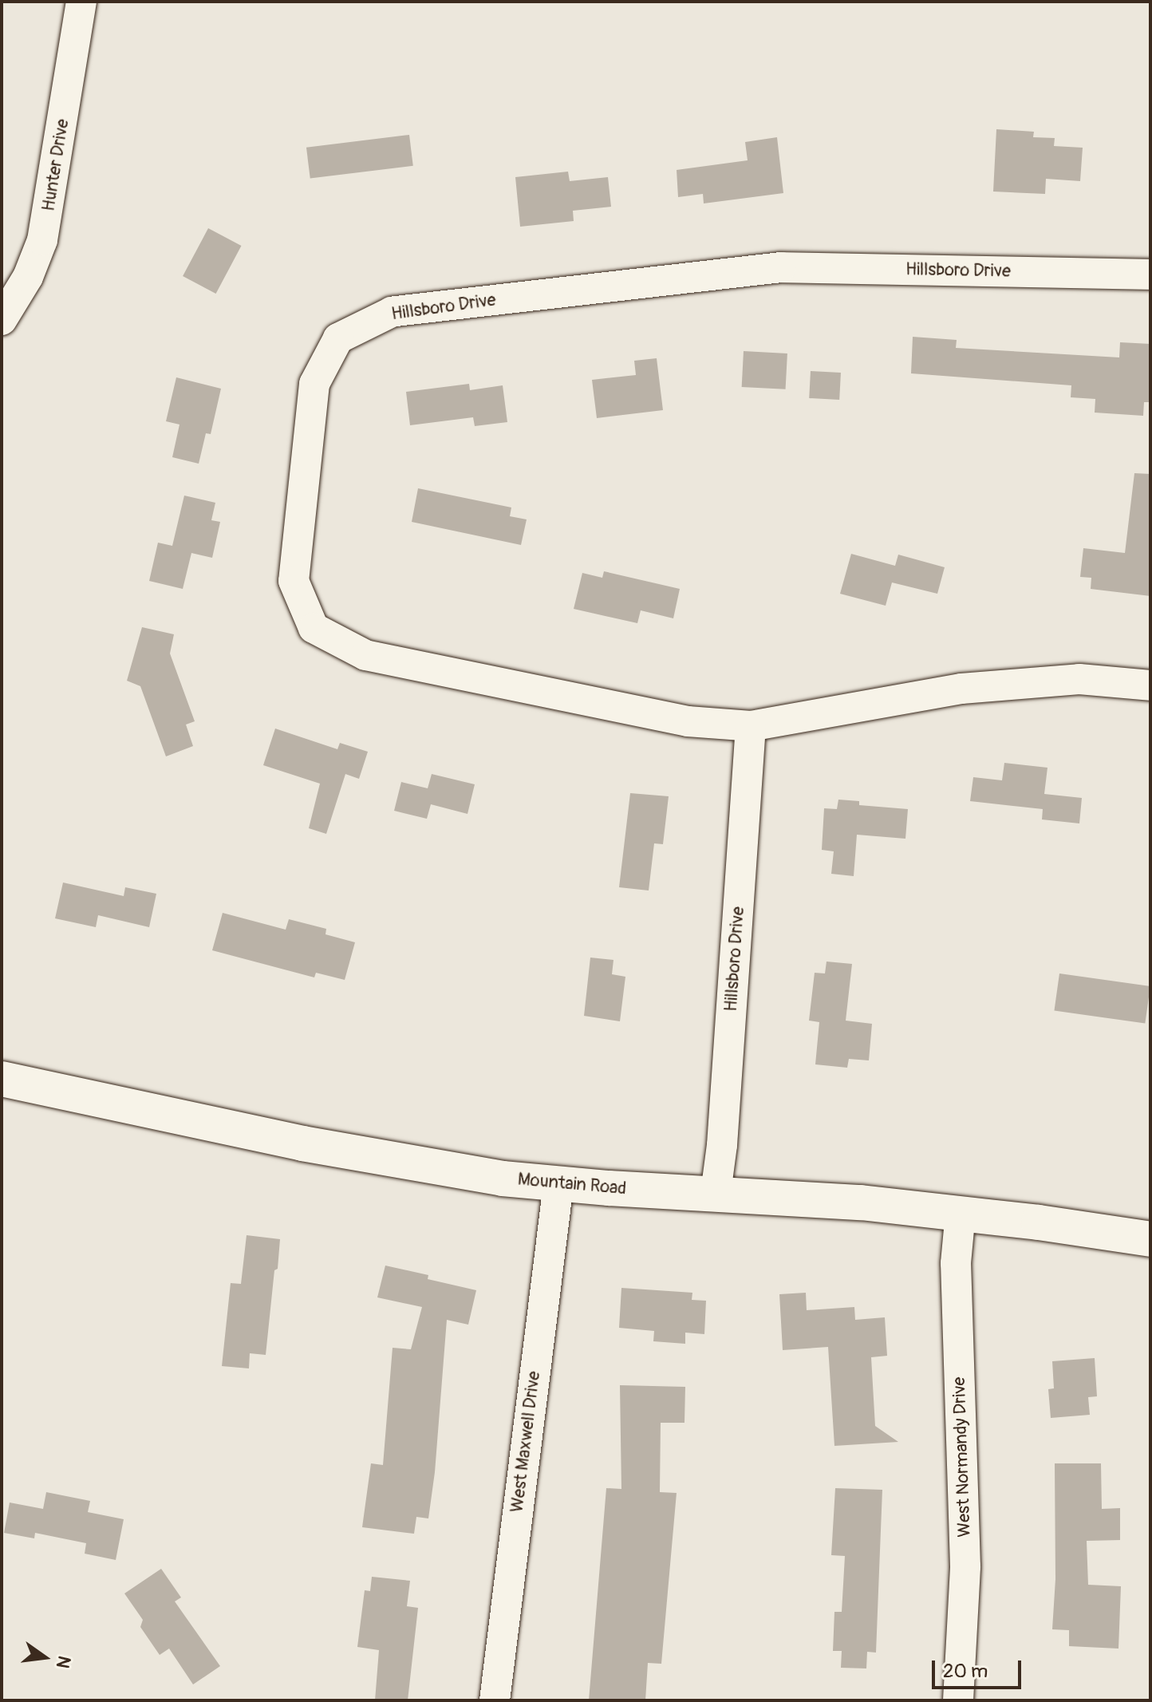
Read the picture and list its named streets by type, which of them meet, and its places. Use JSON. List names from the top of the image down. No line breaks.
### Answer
{"streets":{"main road":["Mountain Road"],"street":["Hunter Drive","Hillsboro Drive","West Maxwell Drive","West Normandy Drive"]},"crossings":[["Hillsboro Drive","Mountain Road"],["Mountain Road","West Maxwell Drive"],["Mountain Road","West Normandy Drive"]],"scale_bar":"20 m","north":"right"}
